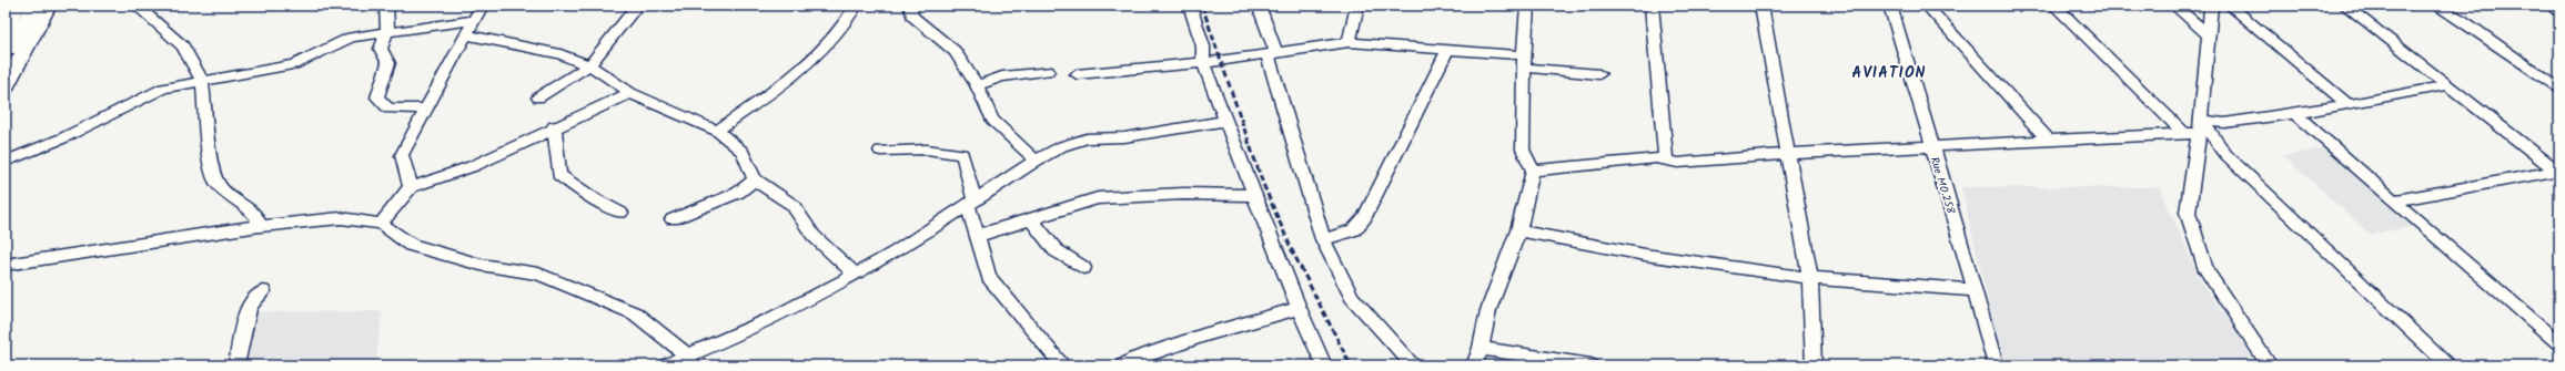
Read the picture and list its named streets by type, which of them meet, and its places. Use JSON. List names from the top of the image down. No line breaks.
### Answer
{"streets":{"street":["Rue MO.258"]},"districts":["AVIATION"]}
